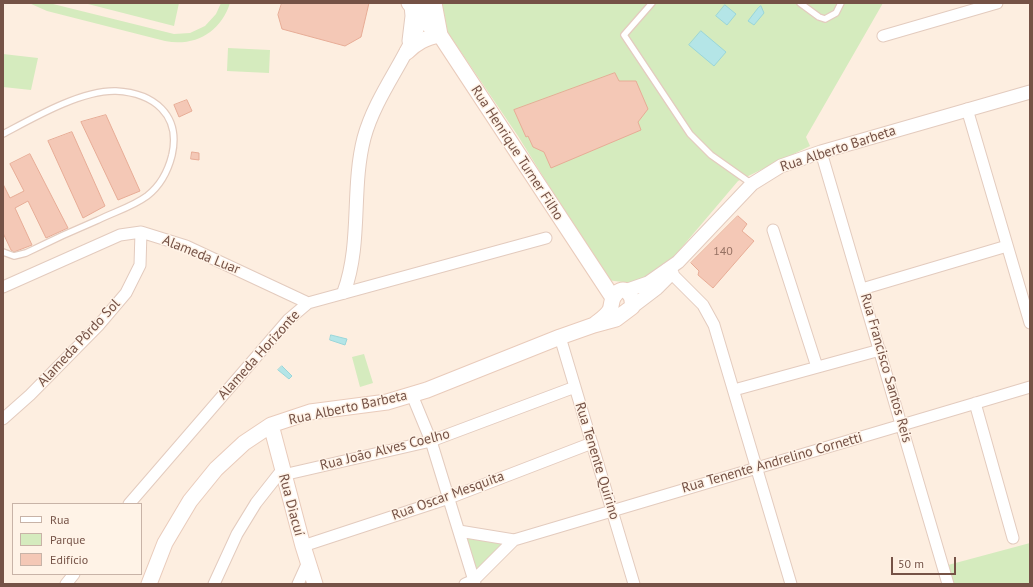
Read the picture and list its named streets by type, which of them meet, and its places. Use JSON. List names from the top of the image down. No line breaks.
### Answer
{"streets":{"main road":["Rua Alberto Barbeta","Rua Henrique Turner Filho","Rua Diacuí"],"street":["Alameda Luar","Alameda Pôrdo Sol","Alameda Horizonte","Rua Francisco Santos Reis","Rua João Alves Coelho","Rua Tenente Quirino","Rua Tenente Andrelino Cornetti","Rua Oscar Mesquita"]},"crossings":[["Rua Alberto Barbeta","Rua Henrique Turner Filho"],["Rua Alberto Barbeta","Rua Francisco Santos Reis"],["Rua Alberto Barbeta","Rua Tenente Quirino"],["Rua Alberto Barbeta","Rua Diacuí"],["Alameda Luar","Alameda Pôrdo Sol"],["Alameda Luar","Alameda Horizonte"],["Rua Francisco Santos Reis","Rua Tenente Andrelino Cornetti"],["Rua João Alves Coelho","Rua Tenente Quirino"],["Rua João Alves Coelho","Rua Diacuí"],["Rua Tenente Quirino","Rua Tenente Andrelino Cornetti"],["Rua Tenente Quirino","Rua Oscar Mesquita"],["Rua Oscar Mesquita","Rua Diacuí"]],"house_numbers":["140"],"legend":["Rua","Parque","Edifício"],"scale_bar":"50 m"}
